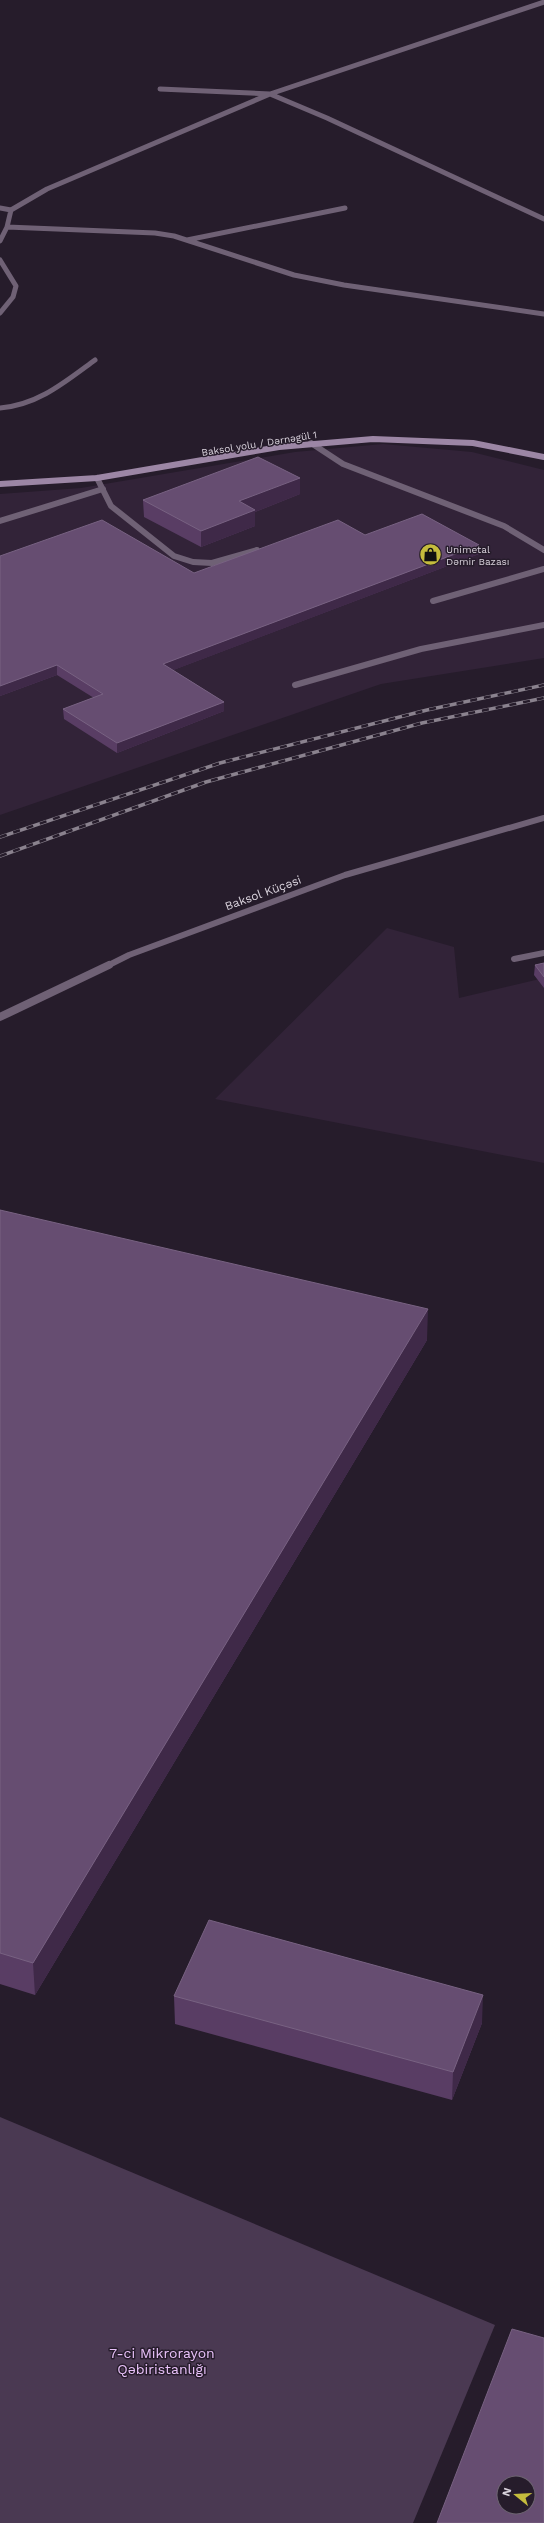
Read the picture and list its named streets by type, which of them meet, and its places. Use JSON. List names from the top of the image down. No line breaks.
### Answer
{"streets":{"main road":["Baksol yolu / Dərnəgül 1"],"street":["Baksol Küçəsi"]},"parks":["7-ci Mikrorayon Qəbiristanlığı"],"places":{"shop":["Unimetal Dəmir Bazası"]},"north":"left"}
